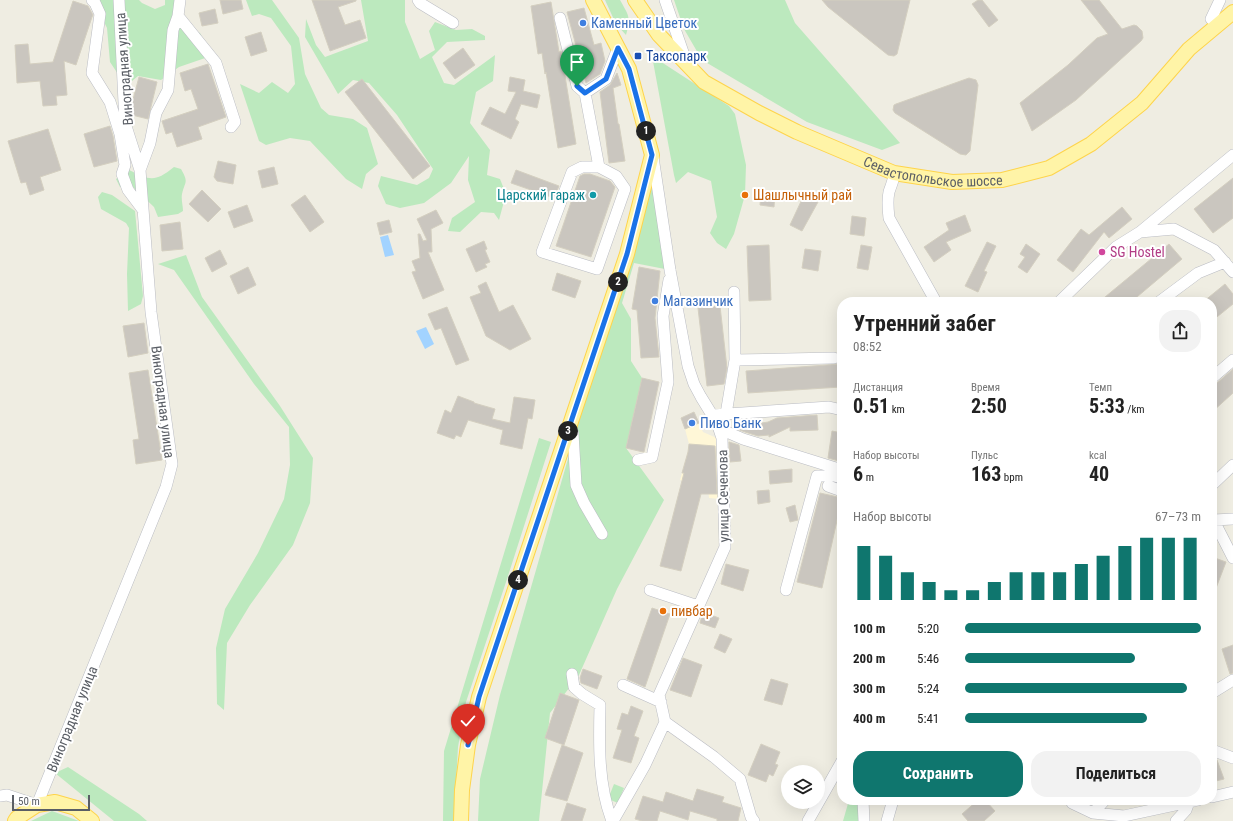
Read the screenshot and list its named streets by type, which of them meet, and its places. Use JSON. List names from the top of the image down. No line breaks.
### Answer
{"streets":{"main road":["Севастопольское шоссе"],"street":["Виноградная улица","улица Сеченова"]},"places":{"other":["Каменный Цветок","Царский гараж","Шашлычный рай","SG Hostel","Магазинчик","Пиво Банк","пивбар"],"transit":["Таксопарк"]},"scale_bar":"50 m","page":{"pins":["1","2","3","4"],"heading":["Утренний забег","08:52"],"stats":[["Дистанция","0.51 km"],["Время","2:50"],["Темп","5:33 /km"],["Набор высоты","6 m"],["Пульс","163 bpm"],["kcal","40"]],"chart":["Набор высоты","67–73 m"],"list":[{"name":"100 m","note":"5:20"},{"name":"200 m","note":"5:46"},{"name":"300 m","note":"5:24"},{"name":"400 m","note":"5:41"}],"buttons":["Сохранить","Поделиться"],"scale":"50 m"}}
